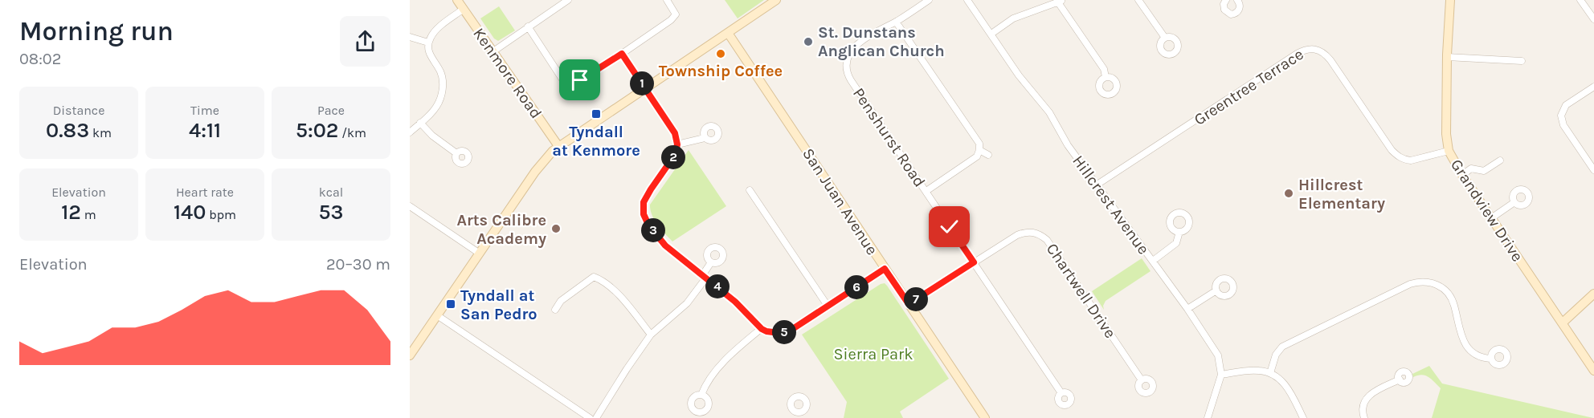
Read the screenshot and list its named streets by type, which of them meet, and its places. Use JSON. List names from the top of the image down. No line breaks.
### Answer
{"streets":{"street":["Kenmore Road","Greentree Terrace","Penshurst Road","San Juan Avenue","Hillcrest Avenue","Grandview Drive","Chartwell Drive"]},"crossings":[["Greentree Terrace","Hillcrest Avenue"],["Greentree Terrace","Grandview Drive"],["Penshurst Road","Chartwell Drive"],["San Juan Avenue","Chartwell Drive"]],"parks":["Sierra Park"],"places":{"other":["St. Dunstans Anglican Church","Township Coffee","Hillcrest Elementary","Arts Calibre Academy"],"transit":["Tyndall at Kenmore","Tyndall at San Pedro"]},"page":{"heading":["Morning run","08:02"],"pins":["1","2","3","4","6","7","5"],"stats":[["Distance","0.83 km"],["Time","4:11"],["Pace","5:02 /km"],["Elevation","12 m"],["Heart rate","140 bpm"],["kcal","53"]],"chart":["Elevation","20–30 m"]}}
